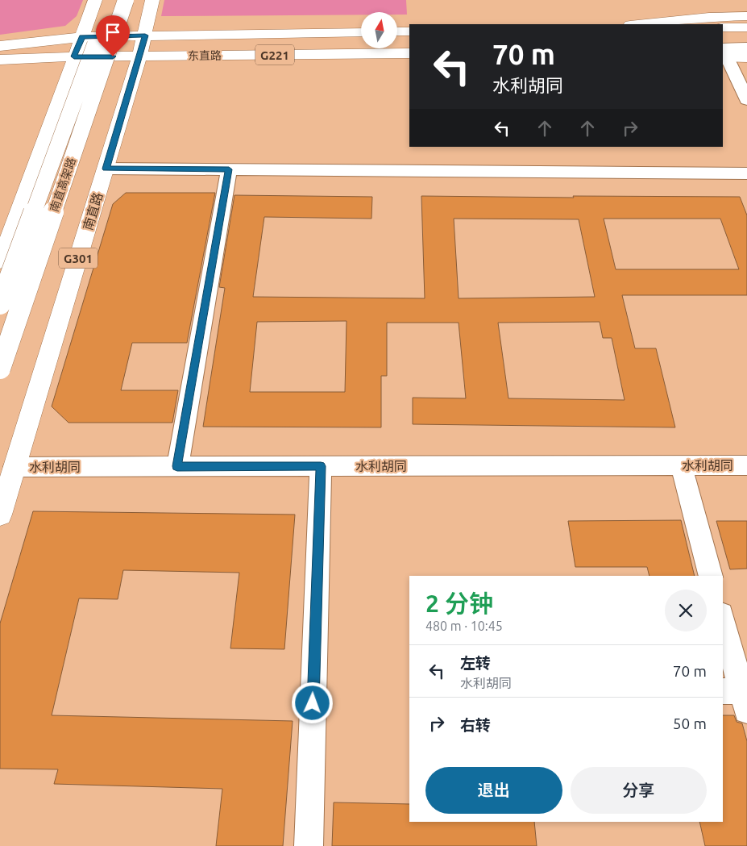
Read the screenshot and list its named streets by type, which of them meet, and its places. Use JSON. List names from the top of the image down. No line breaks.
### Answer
{"streets":{"main road":["G221","东直路","南直高架路","南直路","G301"],"street":["水利胡同"]},"crossings":[["东直路","南直路"],["南直路","水利胡同"]],"north":"top","page":{"turn":["70 m","水利胡同"],"heading":["2 分钟","480 m · 10:45"],"list":[{"name":"左转","note":"水利胡同","value":"70 m"},{"name":"右转","value":"50 m"}],"buttons":["退出","分享"]}}
